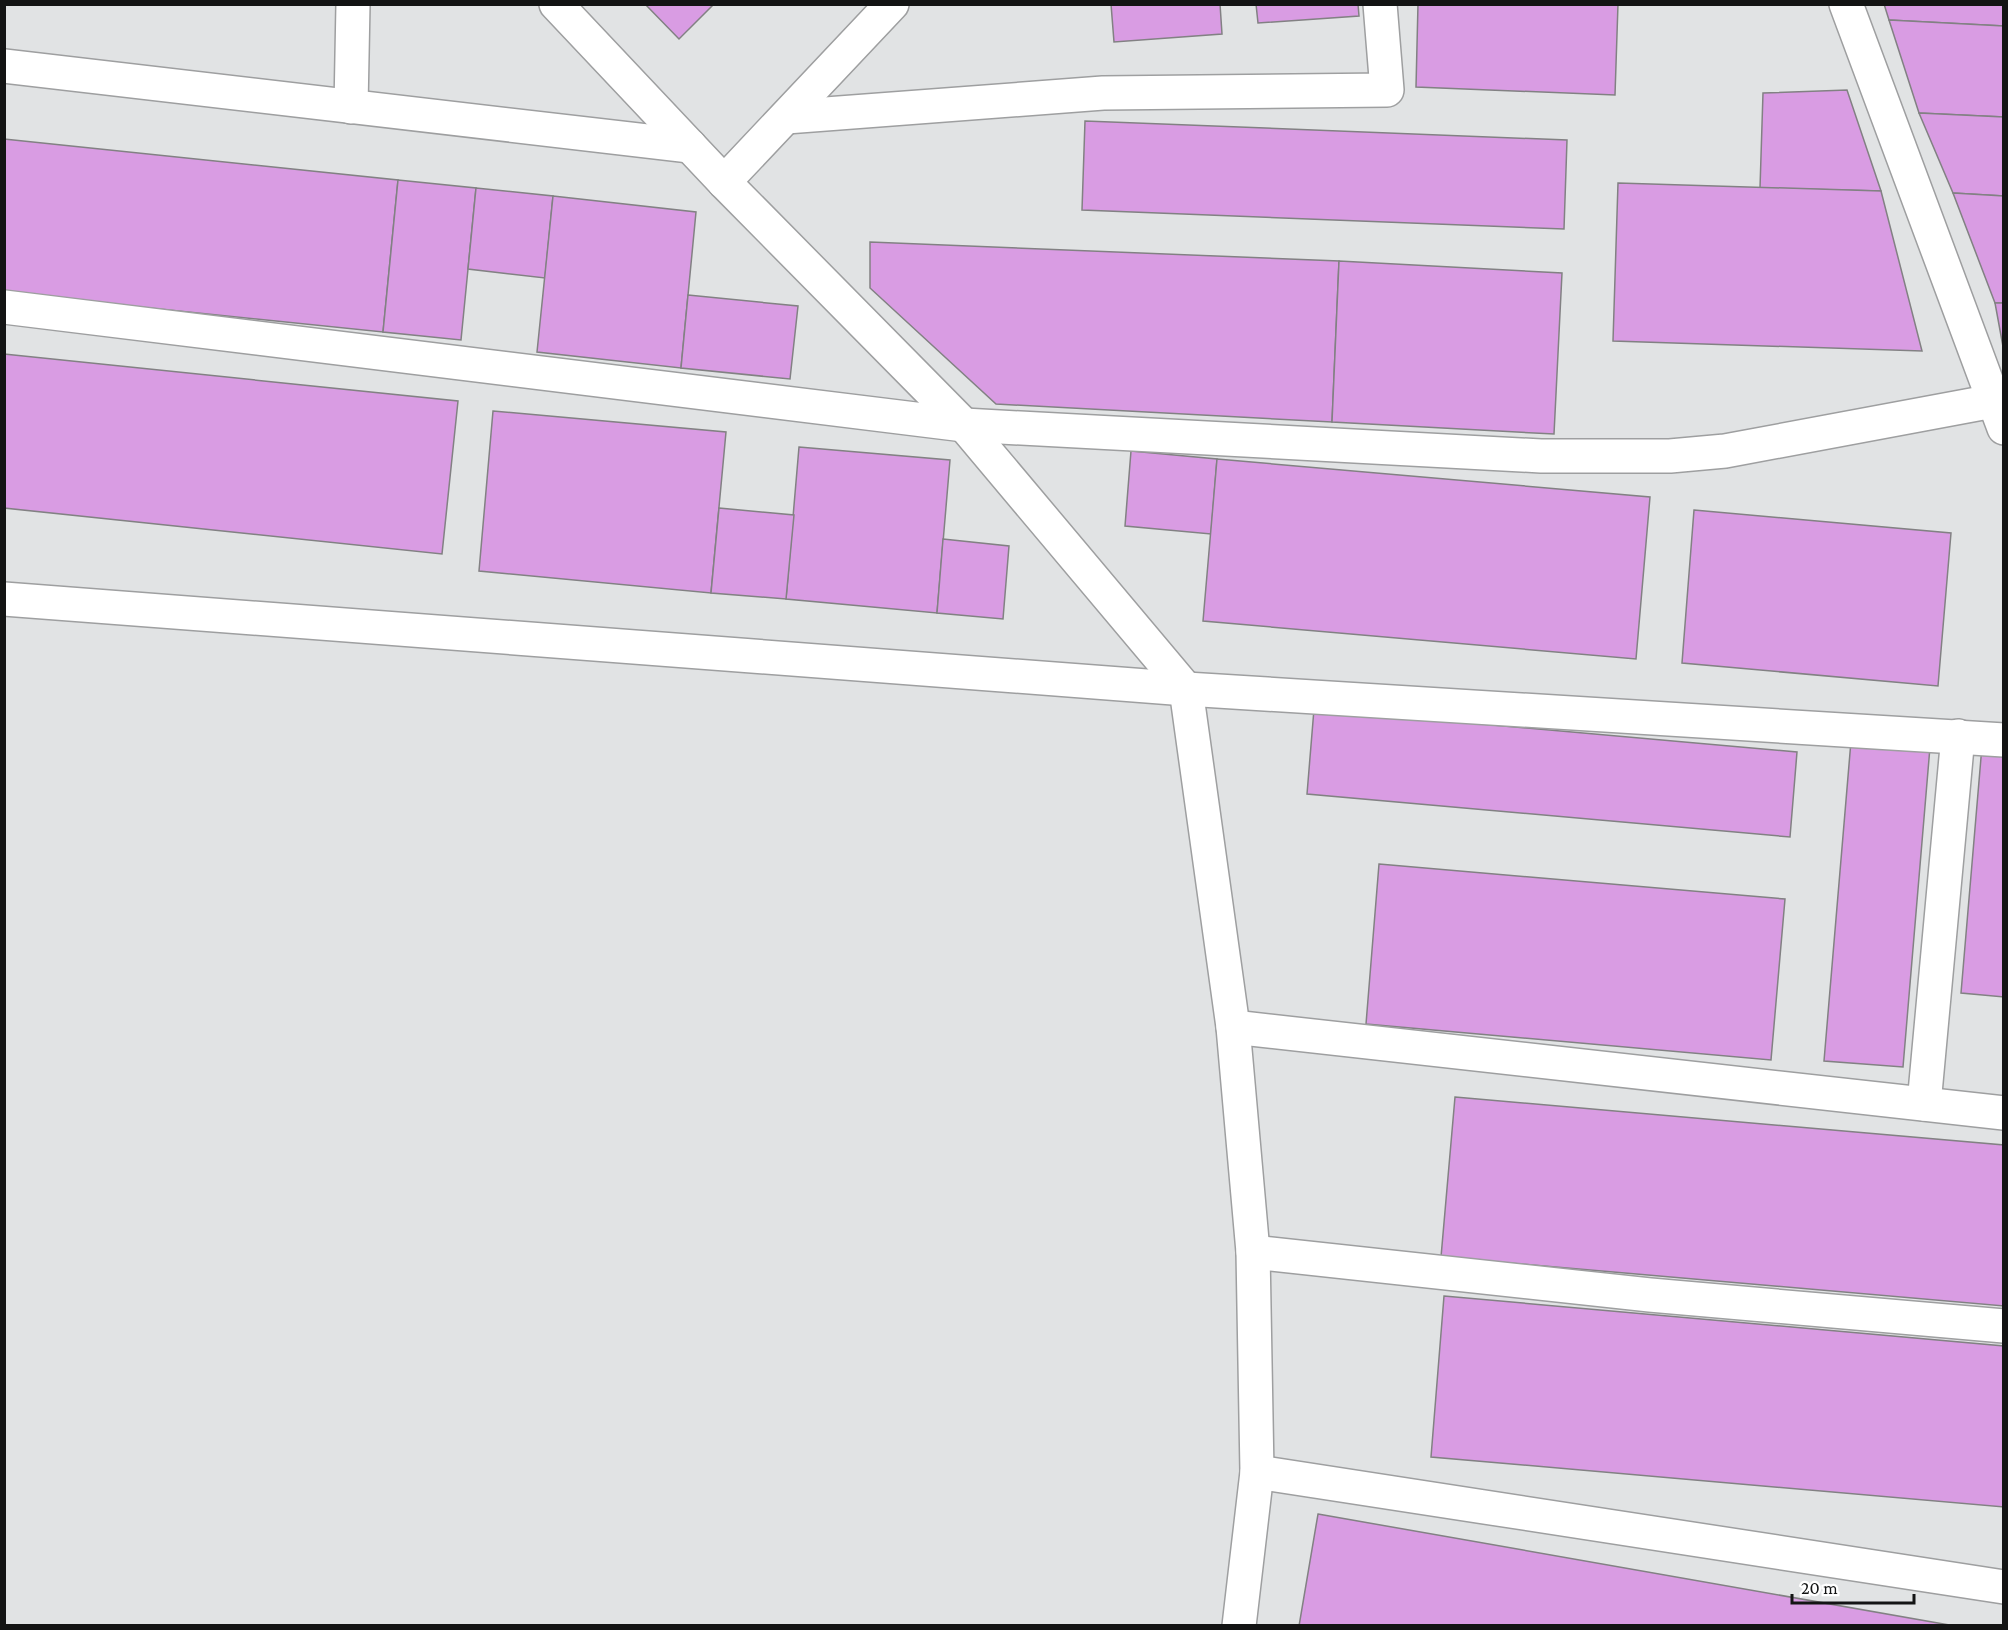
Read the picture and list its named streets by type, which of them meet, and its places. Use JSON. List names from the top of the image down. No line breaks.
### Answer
{"scale_bar":"20 m"}
